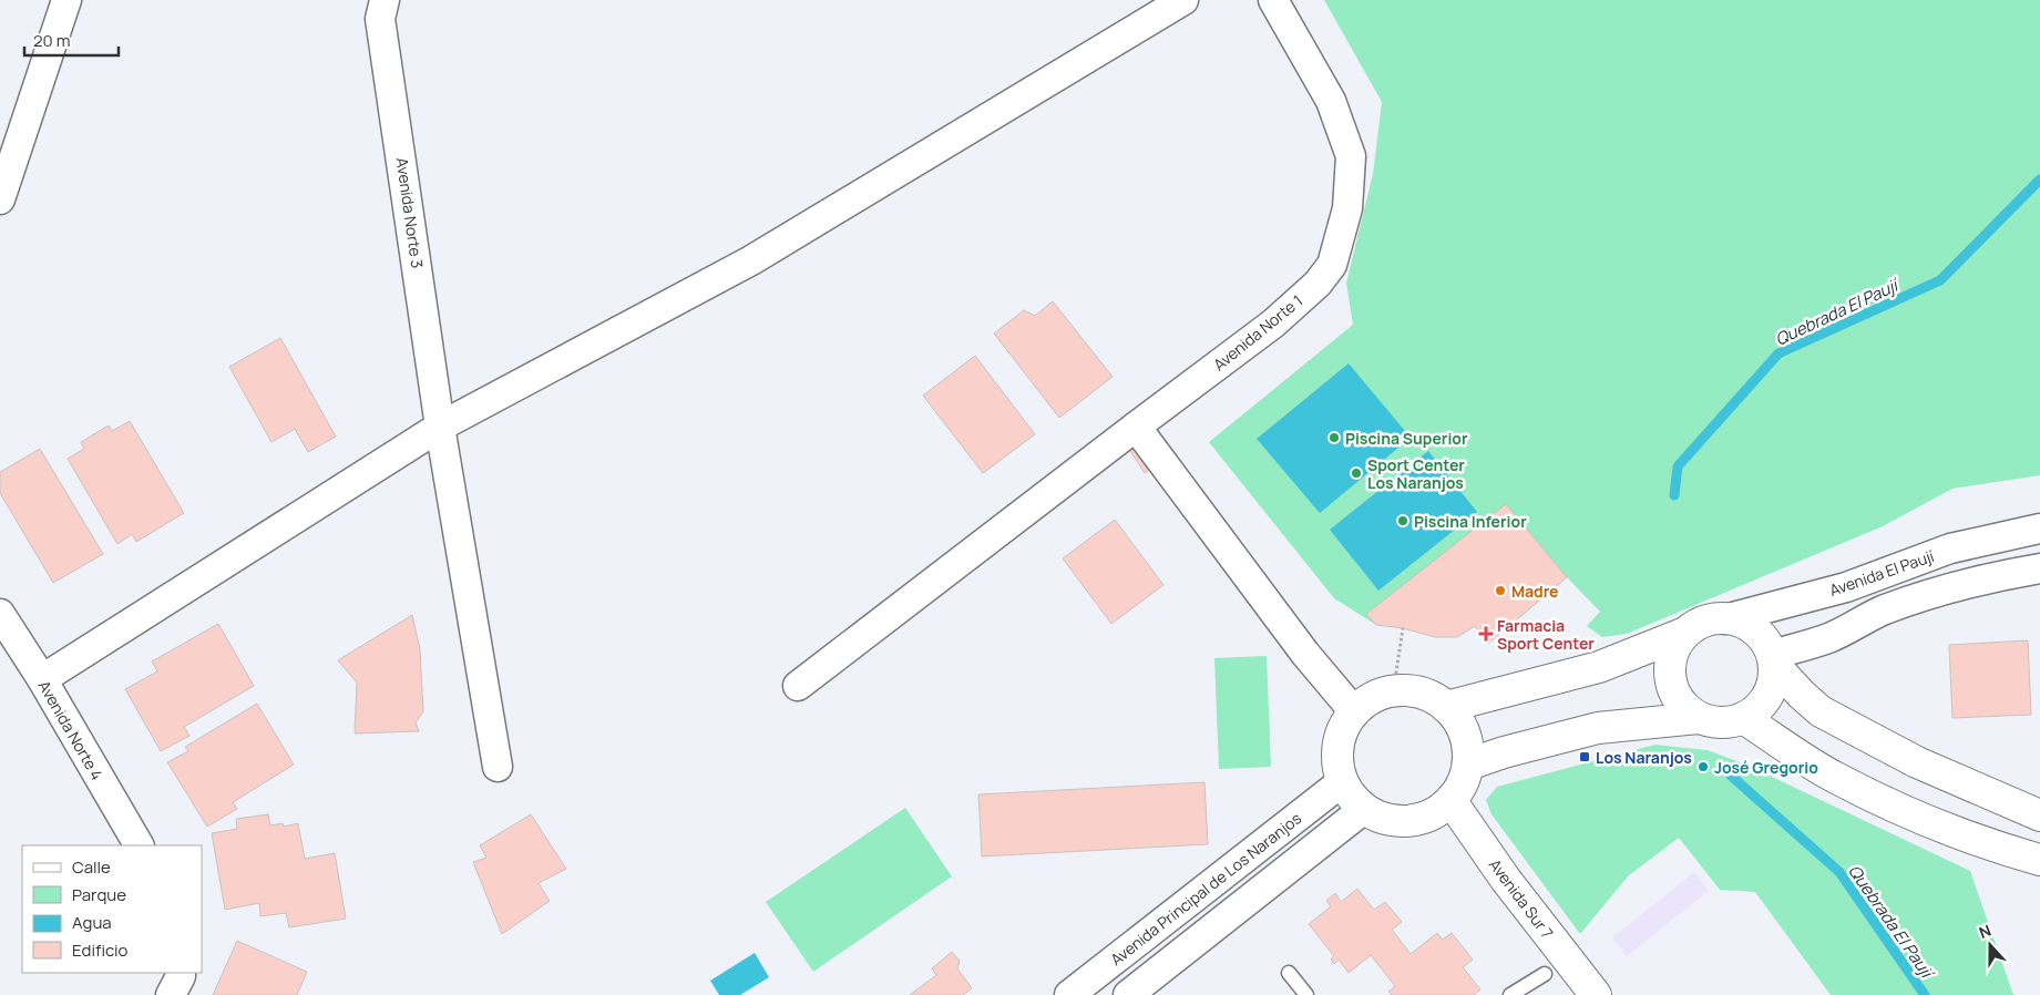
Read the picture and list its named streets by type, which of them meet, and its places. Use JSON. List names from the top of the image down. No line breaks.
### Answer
{"streets":{"main road":["Avenida Sur 7"],"street":["Avenida Norte 3","Avenida Norte 1","Avenida El Paují","Avenida Norte 4","Avenida Principal de Los Naranjos"]},"crossings":[["Avenida Principal de Los Naranjos","Avenida Sur 7"]],"water":["Quebrada El Paují"],"places":{"other":["Piscina Superior","Sport Center Los Naranjos","Piscina Inferior","Madre","José Gregorio"],"health":["Farmacia Sport Center"],"transit":["Los Naranjos"]},"legend":["Calle","Parque","Agua","Edificio"],"scale_bar":"20 m","north":"top"}
